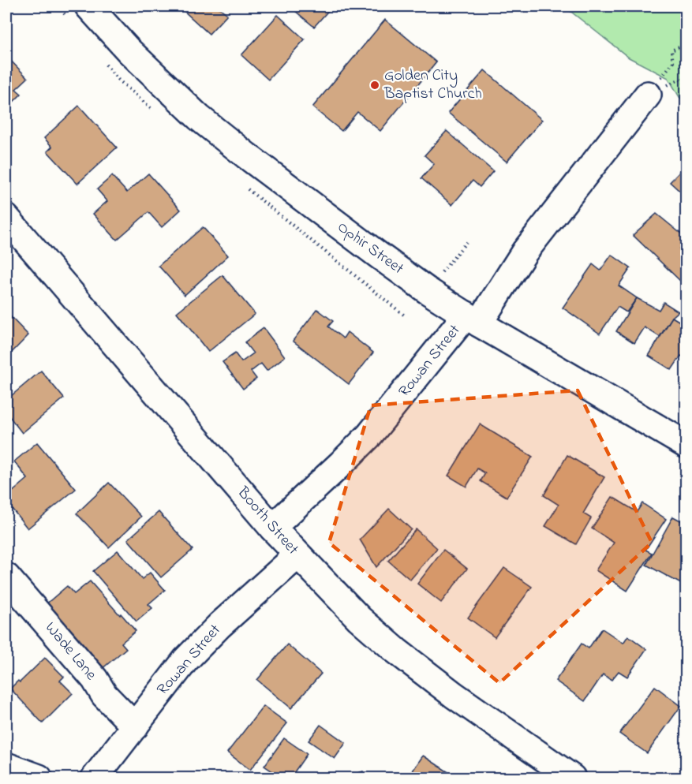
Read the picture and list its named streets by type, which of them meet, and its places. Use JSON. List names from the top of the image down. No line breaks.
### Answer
{"streets":{"street":["Ophir Street","Rowan Street","Booth Street","Wade Lane"]},"crossings":[["Ophir Street","Rowan Street"],["Rowan Street","Booth Street"],["Rowan Street","Wade Lane"]],"places":["Golden City Baptist Church"]}
